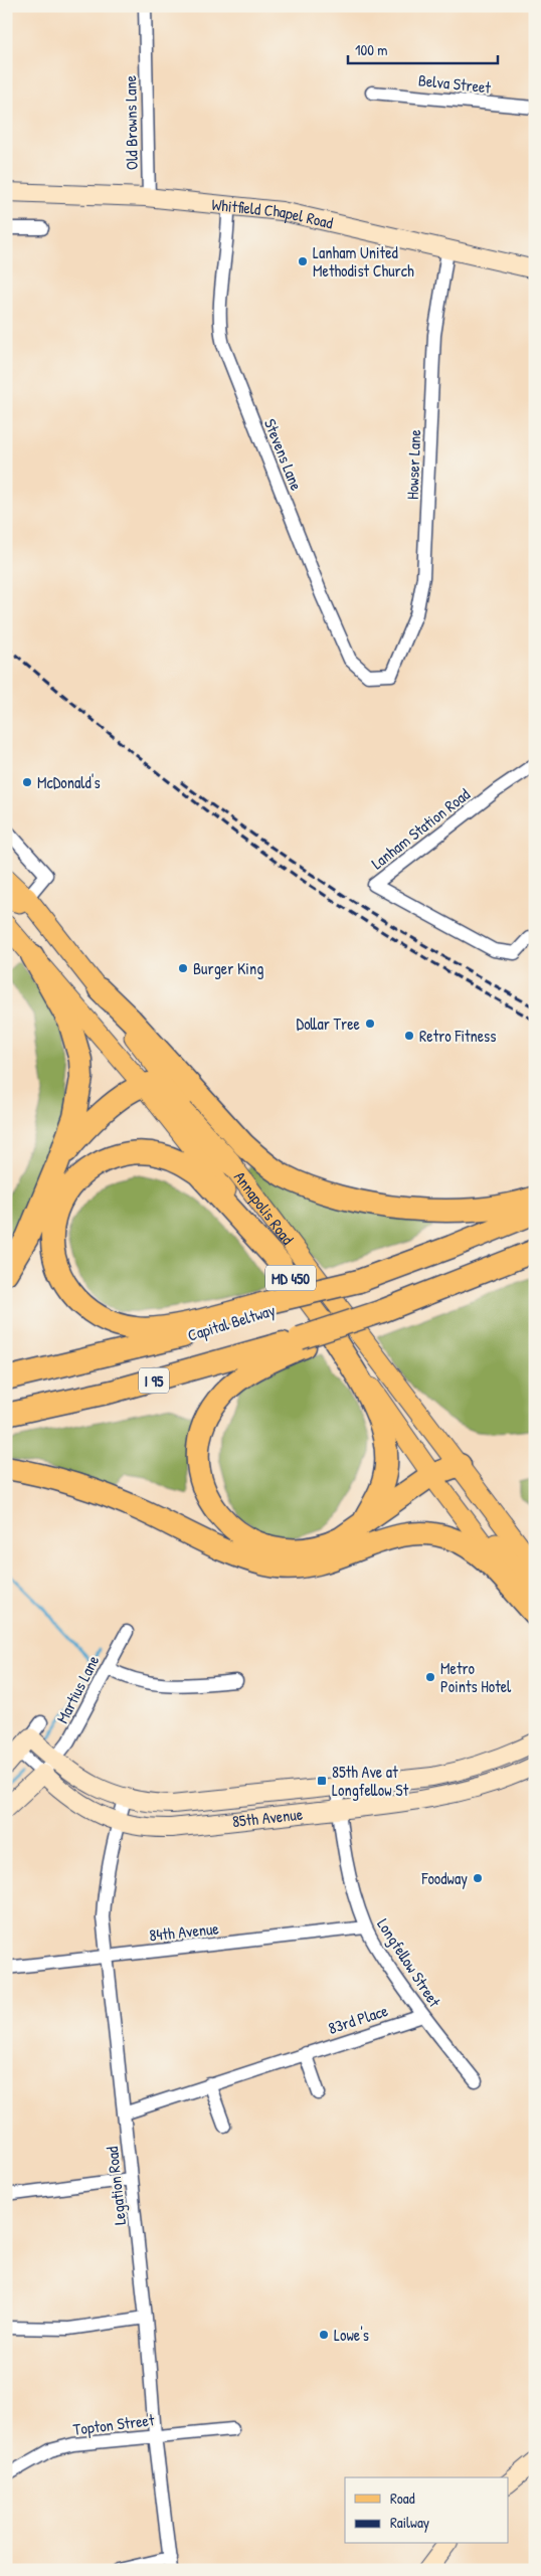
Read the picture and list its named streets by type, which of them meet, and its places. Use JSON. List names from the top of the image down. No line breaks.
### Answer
{"streets":{"highway":["Capital Beltway","I 95"],"main road":["Annapolis Road","MD 450"],"street":["Belva Street","Old Browns Lane","Whitfield Chapel Road","Stevens Lane","Howser Lane","Lanham Station Road","Martius Lane","85th Avenue","84th Avenue","Longfellow Street","83rd Place","Legation Road","Topton Street"]},"crossings":[["Old Browns Lane","Whitfield Chapel Road"],["Whitfield Chapel Road","Stevens Lane"],["Whitfield Chapel Road","Howser Lane"],["Stevens Lane","Howser Lane"],["Martius Lane","85th Avenue"],["85th Avenue","Longfellow Street"],["85th Avenue","Legation Road"],["84th Avenue","Longfellow Street"],["84th Avenue","Legation Road"],["Longfellow Street","83rd Place"],["83rd Place","Legation Road"],["Legation Road","Topton Street"]],"places":{"other":["Lanham United Methodist Church","McDonald's","Burger King","Dollar Tree","Retro Fitness","Metro Points Hotel","Foodway","Lowe's"],"transit":["85th Ave at Longfellow St"]},"legend":["Road","Railway"],"scale_bar":"100 m"}
